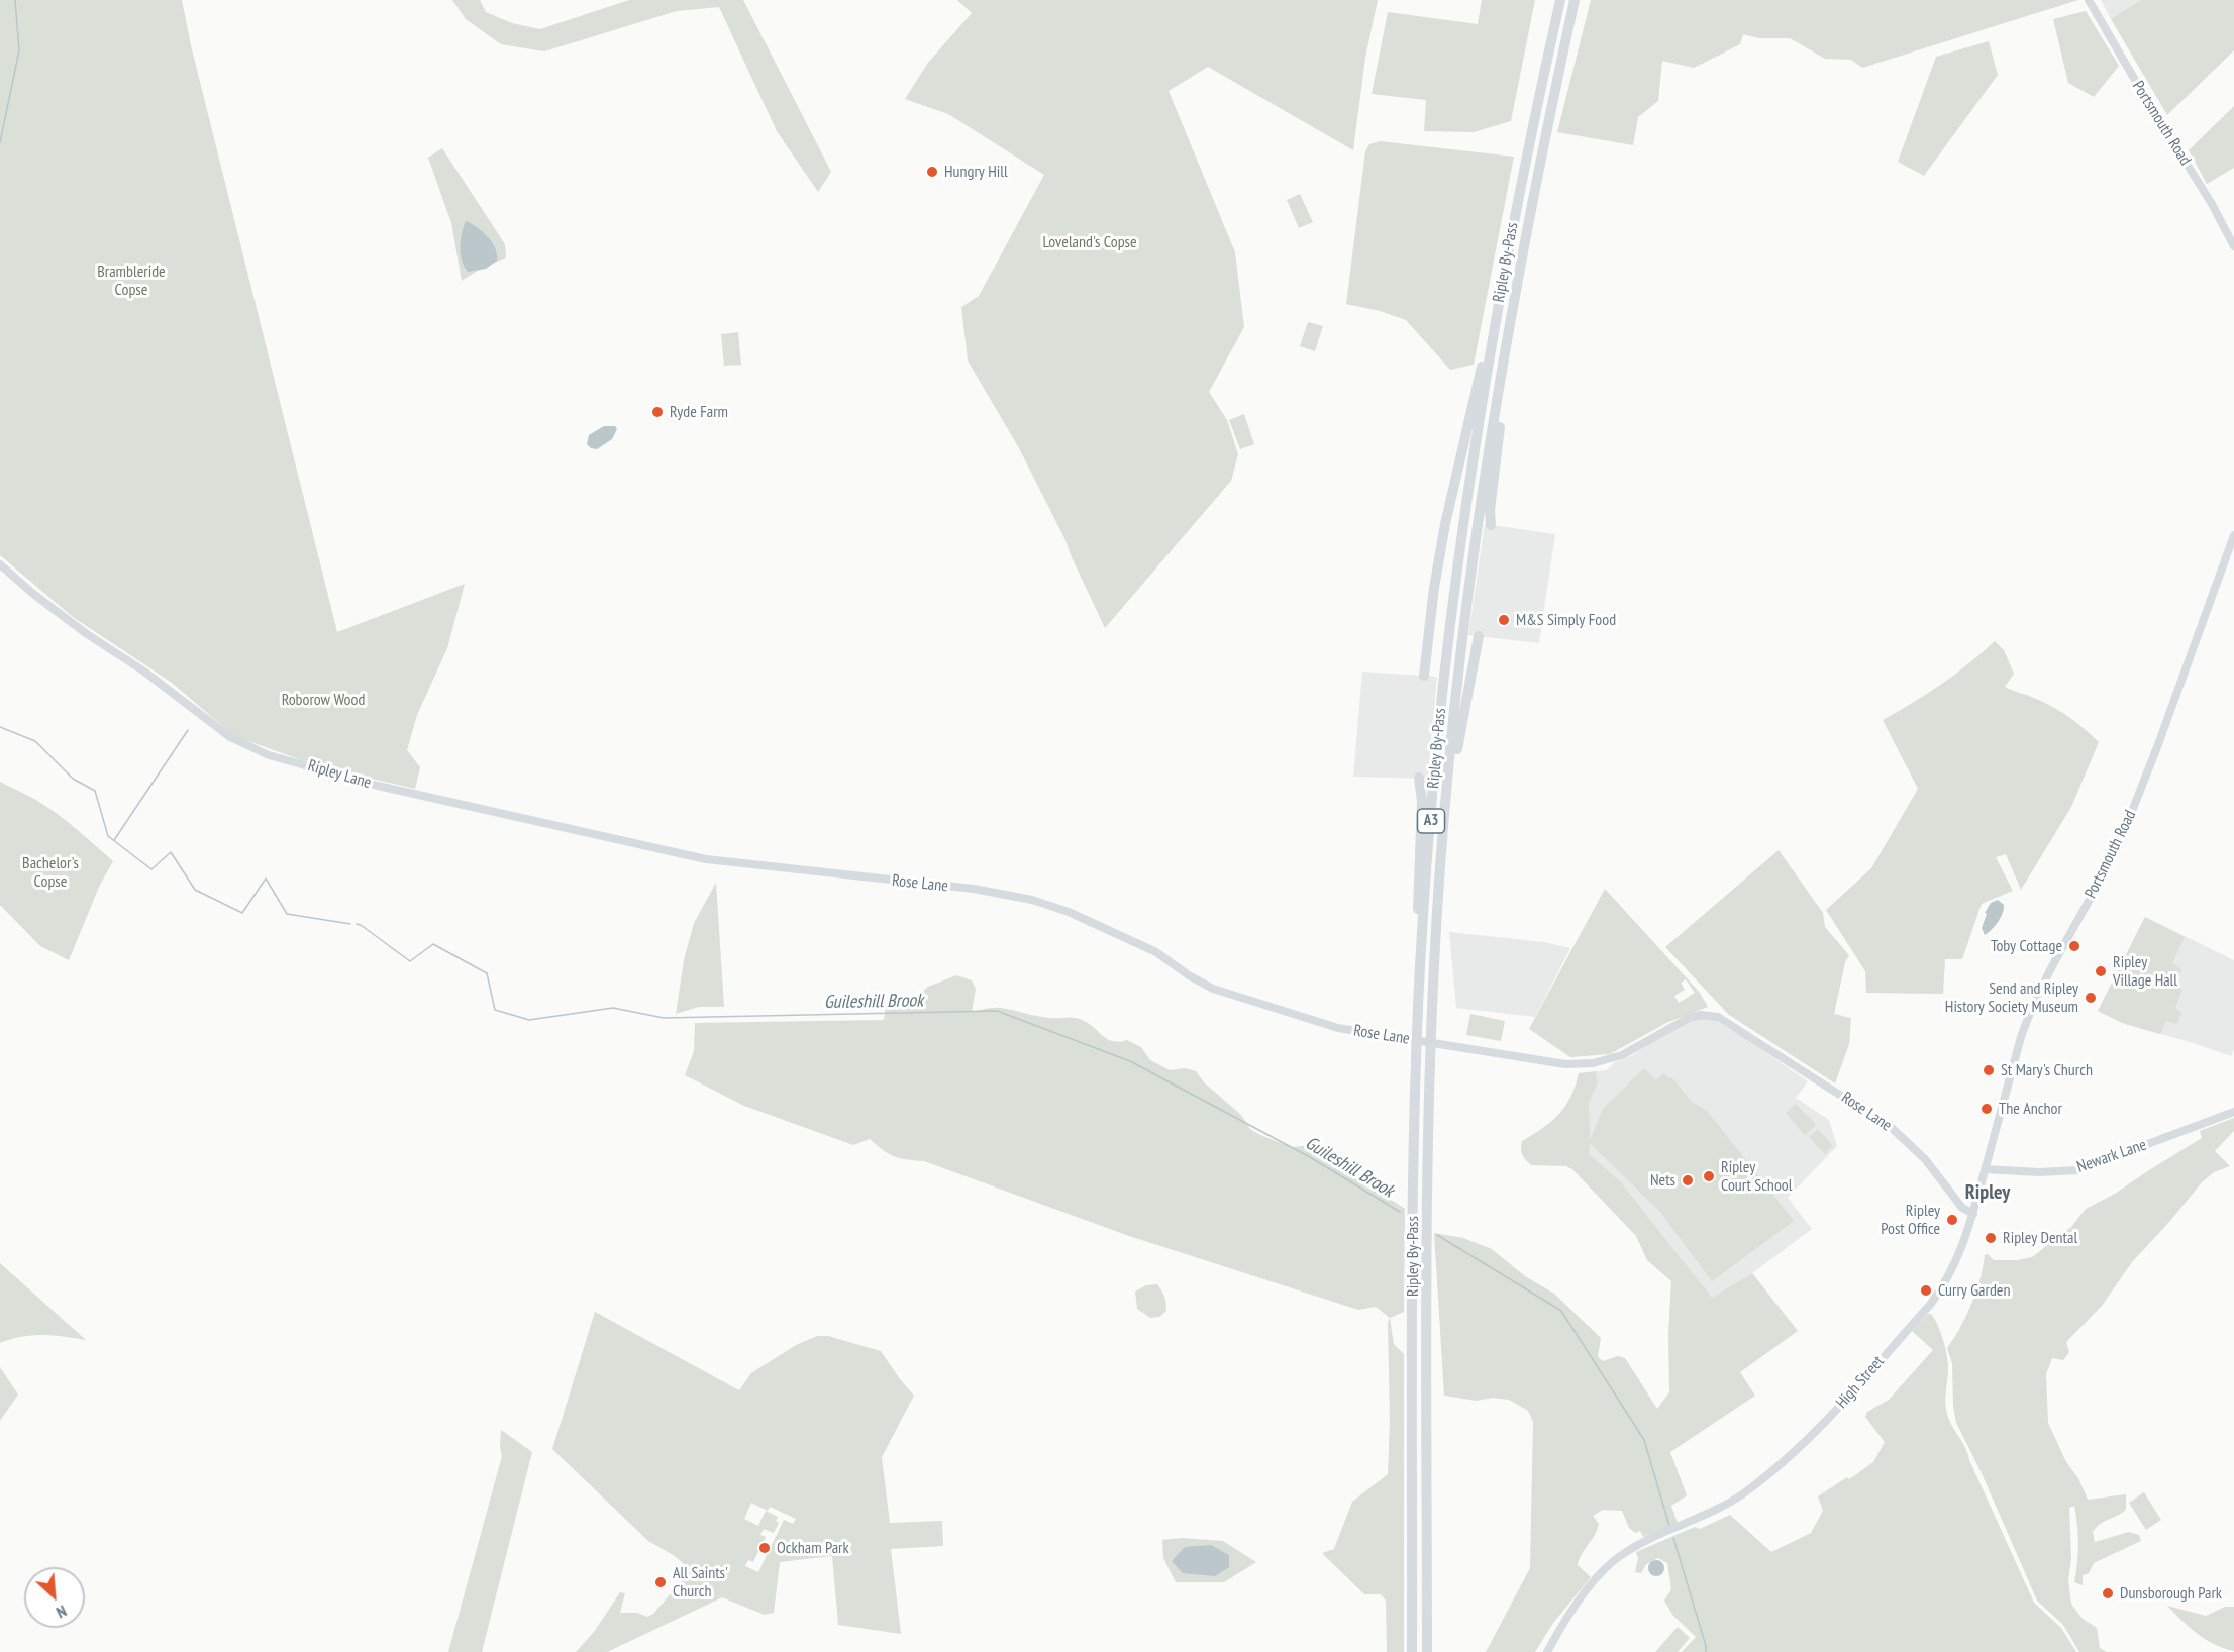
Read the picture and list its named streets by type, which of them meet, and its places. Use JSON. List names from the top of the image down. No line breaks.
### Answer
{"streets":{"highway":["Ripley By-Pass","A3"],"street":["Portsmouth Road","Ripley Lane","Rose Lane","Newark Lane","High Street"]},"crossings":[["Portsmouth Road","Newark Lane"],["Portsmouth Road","High Street"],["Ripley Lane","Rose Lane"],["Rose Lane","High Street"],["Newark Lane","High Street"]],"districts":["Ripley"],"water":["Guileshill Brook"],"parks":["Loveland's Copse","Brambleride Copse","Roborow Wood","Bachelor's Copse"],"places":["Hungry Hill","Ryde Farm","M&S Simply Food","Toby Cottage","Ripley Village Hall","Send and Ripley History Society Museum","St Mary's Church","The Anchor","Ripley Court School","Nets","Ripley Post Office","Ripley Dental","Curry Garden","Ockham Park","All Saints' Church","Dunsborough Park"],"north":"bottom right"}
